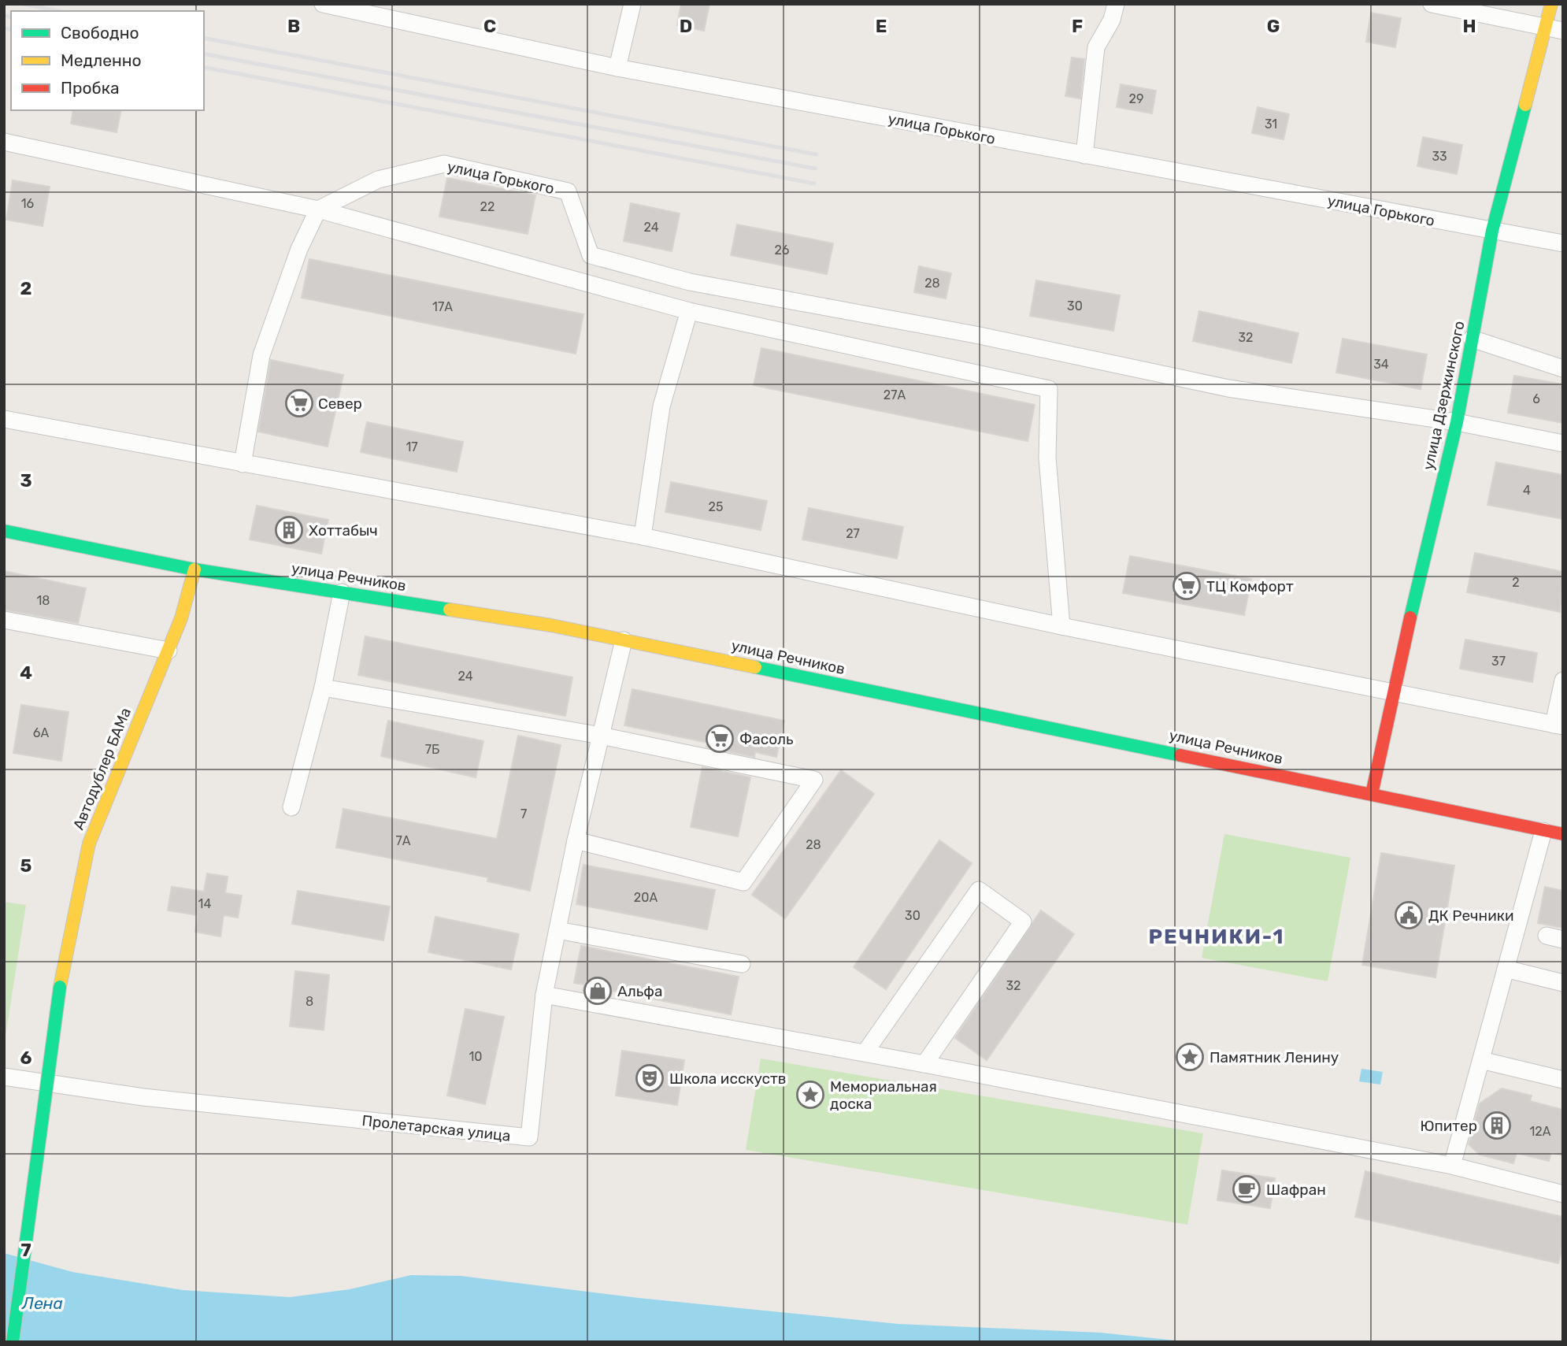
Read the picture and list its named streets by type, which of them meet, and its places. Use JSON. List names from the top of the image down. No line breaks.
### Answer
{"streets":{"street":["улица Горького","улица Дзержинского","улица Речников","Автодублер БАМа","Пролетарская улица"]},"crossings":[["улица Горького","улица Дзержинского"],["улица Дзержинского","улица Речников"],["улица Речников","Автодублер БАМа"],["улица Речников","Пролетарская улица"]],"districts":["РЕЧНИКИ-1"],"water":["Лена"],"places":{"supermarket":["Север","ТЦ Комфорт","Фасоль"],"building":["Хоттабыч","Юпитер"],"public building":["ДК Речники"],"shop":["Альфа"],"place":["Памятник Ленину","Мемориальная доска"],"theatre":["Школа исскуств"],"cafe":["Шафран"]},"house_numbers":["29","31","33","16","22","24","26","28","30","17А","32","34","27А","6","17","4","25","27","2","18","37","24","6А","7Б","7","7А","28","20А","14","30","32","8","10","12А"],"legend":["Свободно","Медленно","Пробка"],"grid":{"columns":["B","C","D","E","F","G","H"],"rows":["2","3","4","5","6","7"]}}
